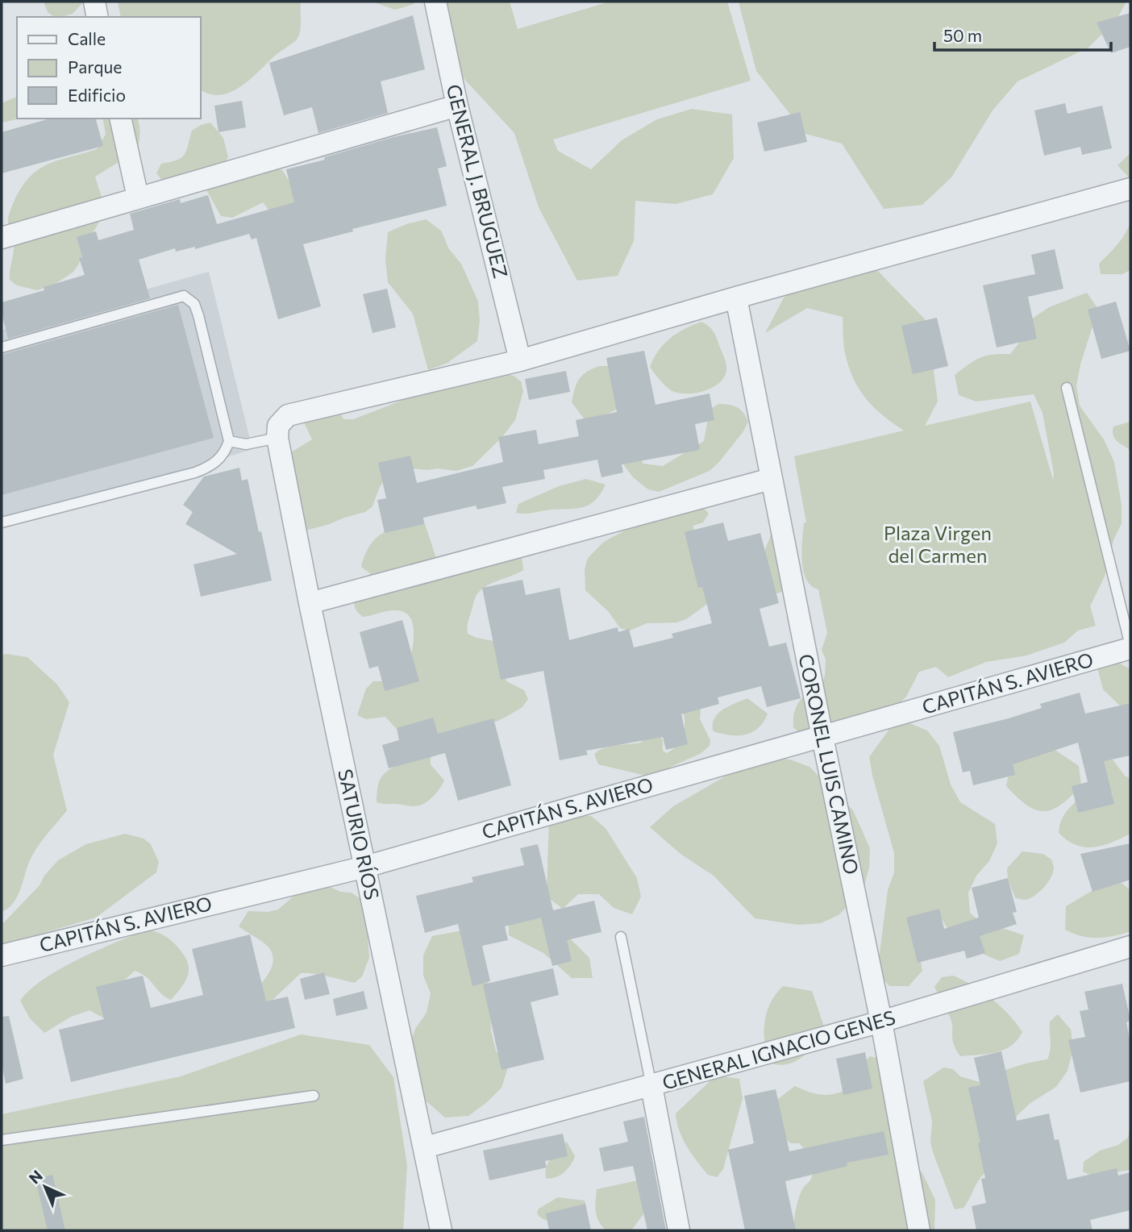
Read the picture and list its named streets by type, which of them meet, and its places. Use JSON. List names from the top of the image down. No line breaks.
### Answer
{"streets":{"street":["GENERAL J. BRUGUEZ","CAPITÁN S. AVIERO","CORONEL LUIS CAMINO","SATURIO RÍOS","GENERAL IGNACIO GENES"]},"crossings":[["CAPITÁN S. AVIERO","CORONEL LUIS CAMINO"],["CAPITÁN S. AVIERO","SATURIO RÍOS"],["CORONEL LUIS CAMINO","GENERAL IGNACIO GENES"],["SATURIO RÍOS","GENERAL IGNACIO GENES"]],"parks":["Plaza Virgen del Carmen"],"legend":["Calle","Parque","Edificio"],"scale_bar":"50 m","north":"top left"}
